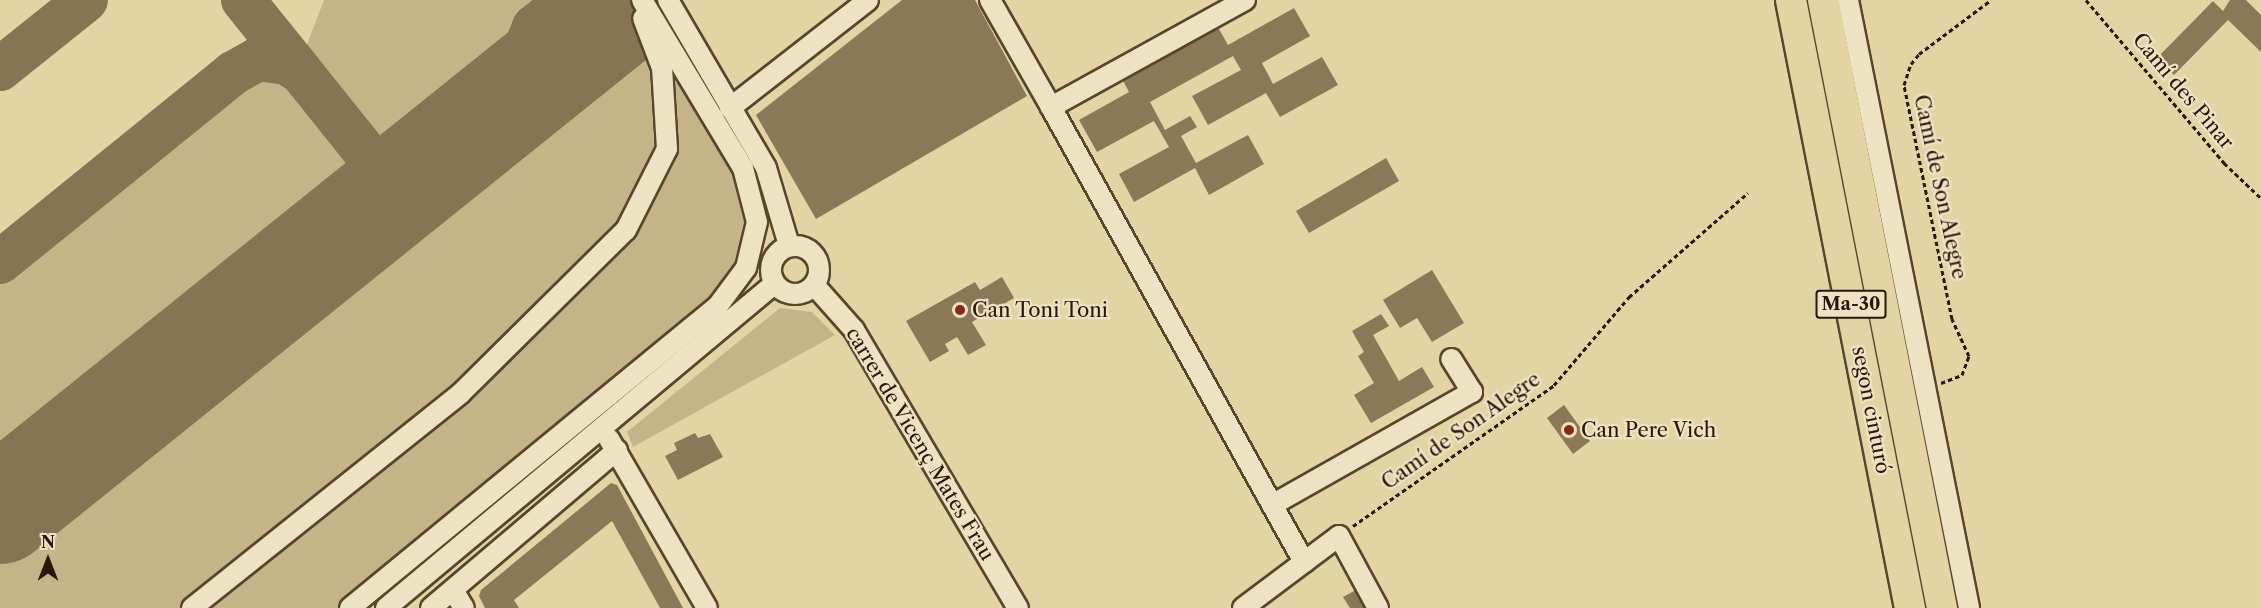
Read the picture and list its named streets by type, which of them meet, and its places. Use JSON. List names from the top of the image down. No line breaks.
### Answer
{"streets":{"highway":["Ma-30","segon cinturó"],"street":["carrer de Vicenç Mates Frau"],"path":["Camí des Pinar","Camí de Son Alegre"]},"places":["Can Toni Toni","Can Pere Vich"],"north":"top"}
